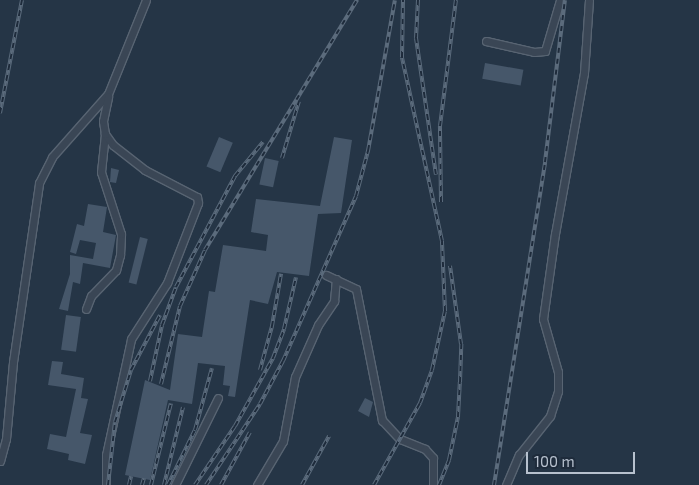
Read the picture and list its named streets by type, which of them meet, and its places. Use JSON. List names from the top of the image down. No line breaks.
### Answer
{"scale_bar":"100 m"}
